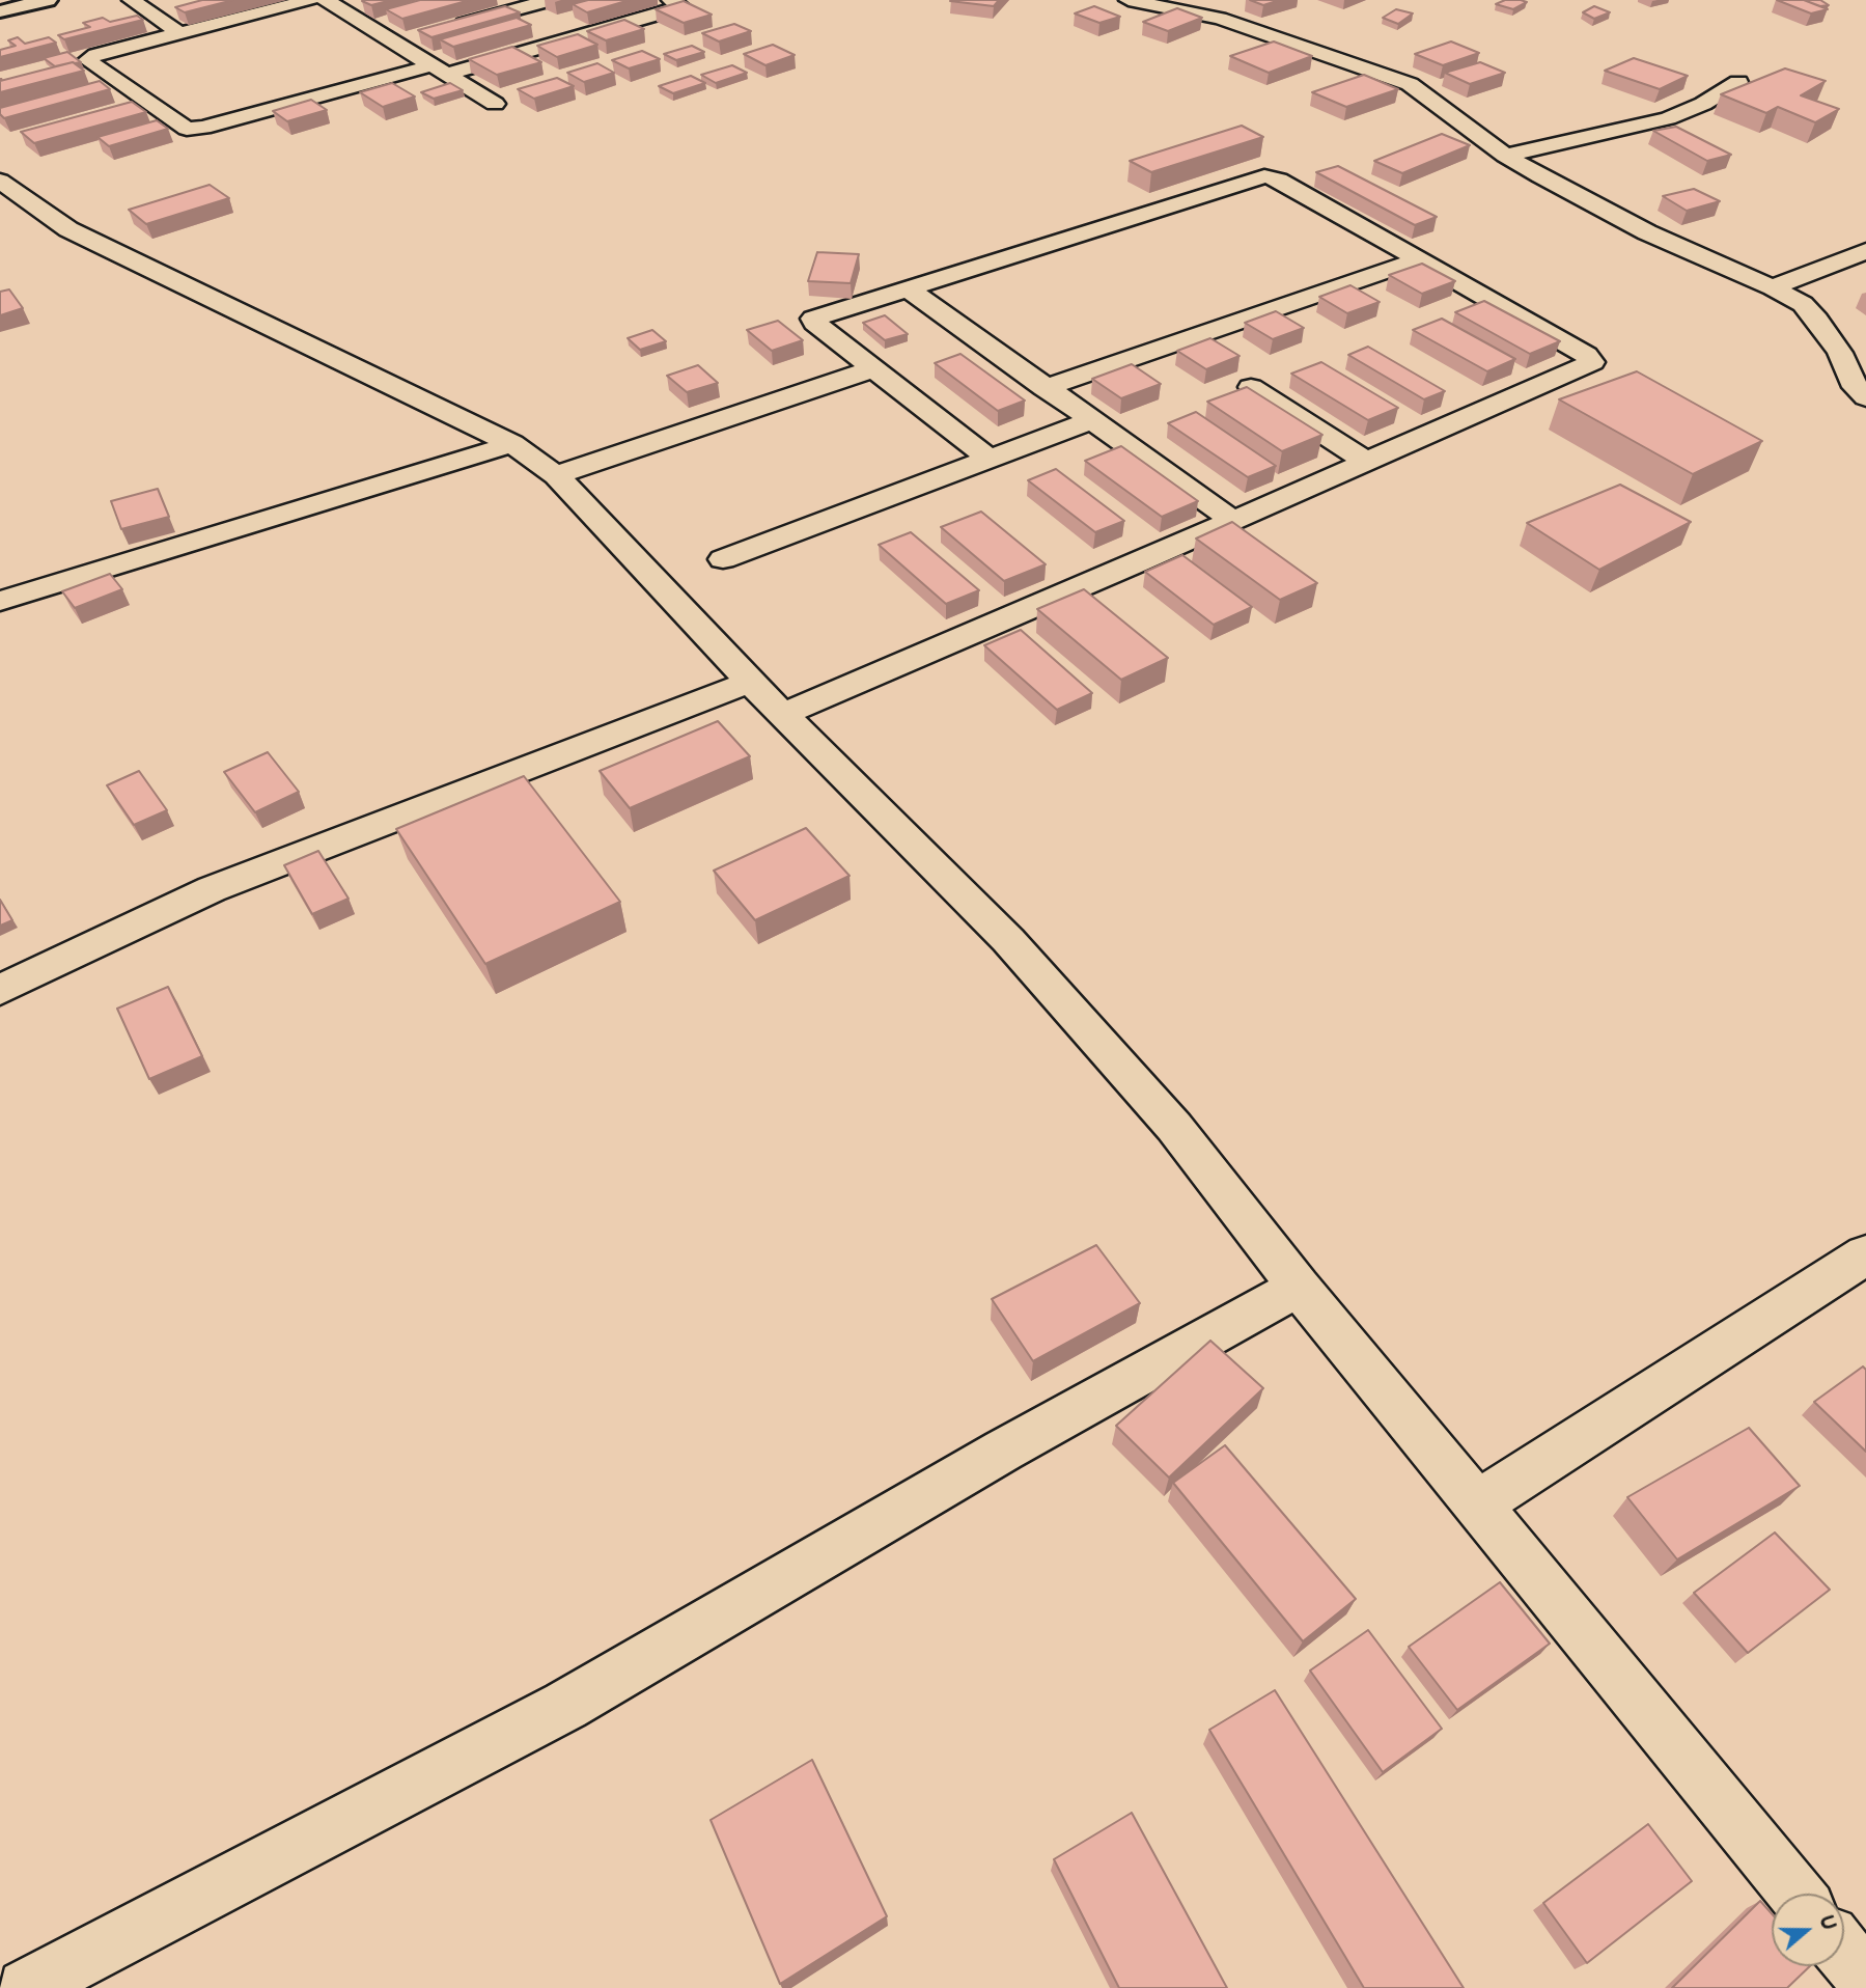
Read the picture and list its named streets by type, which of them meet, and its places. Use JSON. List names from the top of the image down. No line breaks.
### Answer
{"north":"right"}
